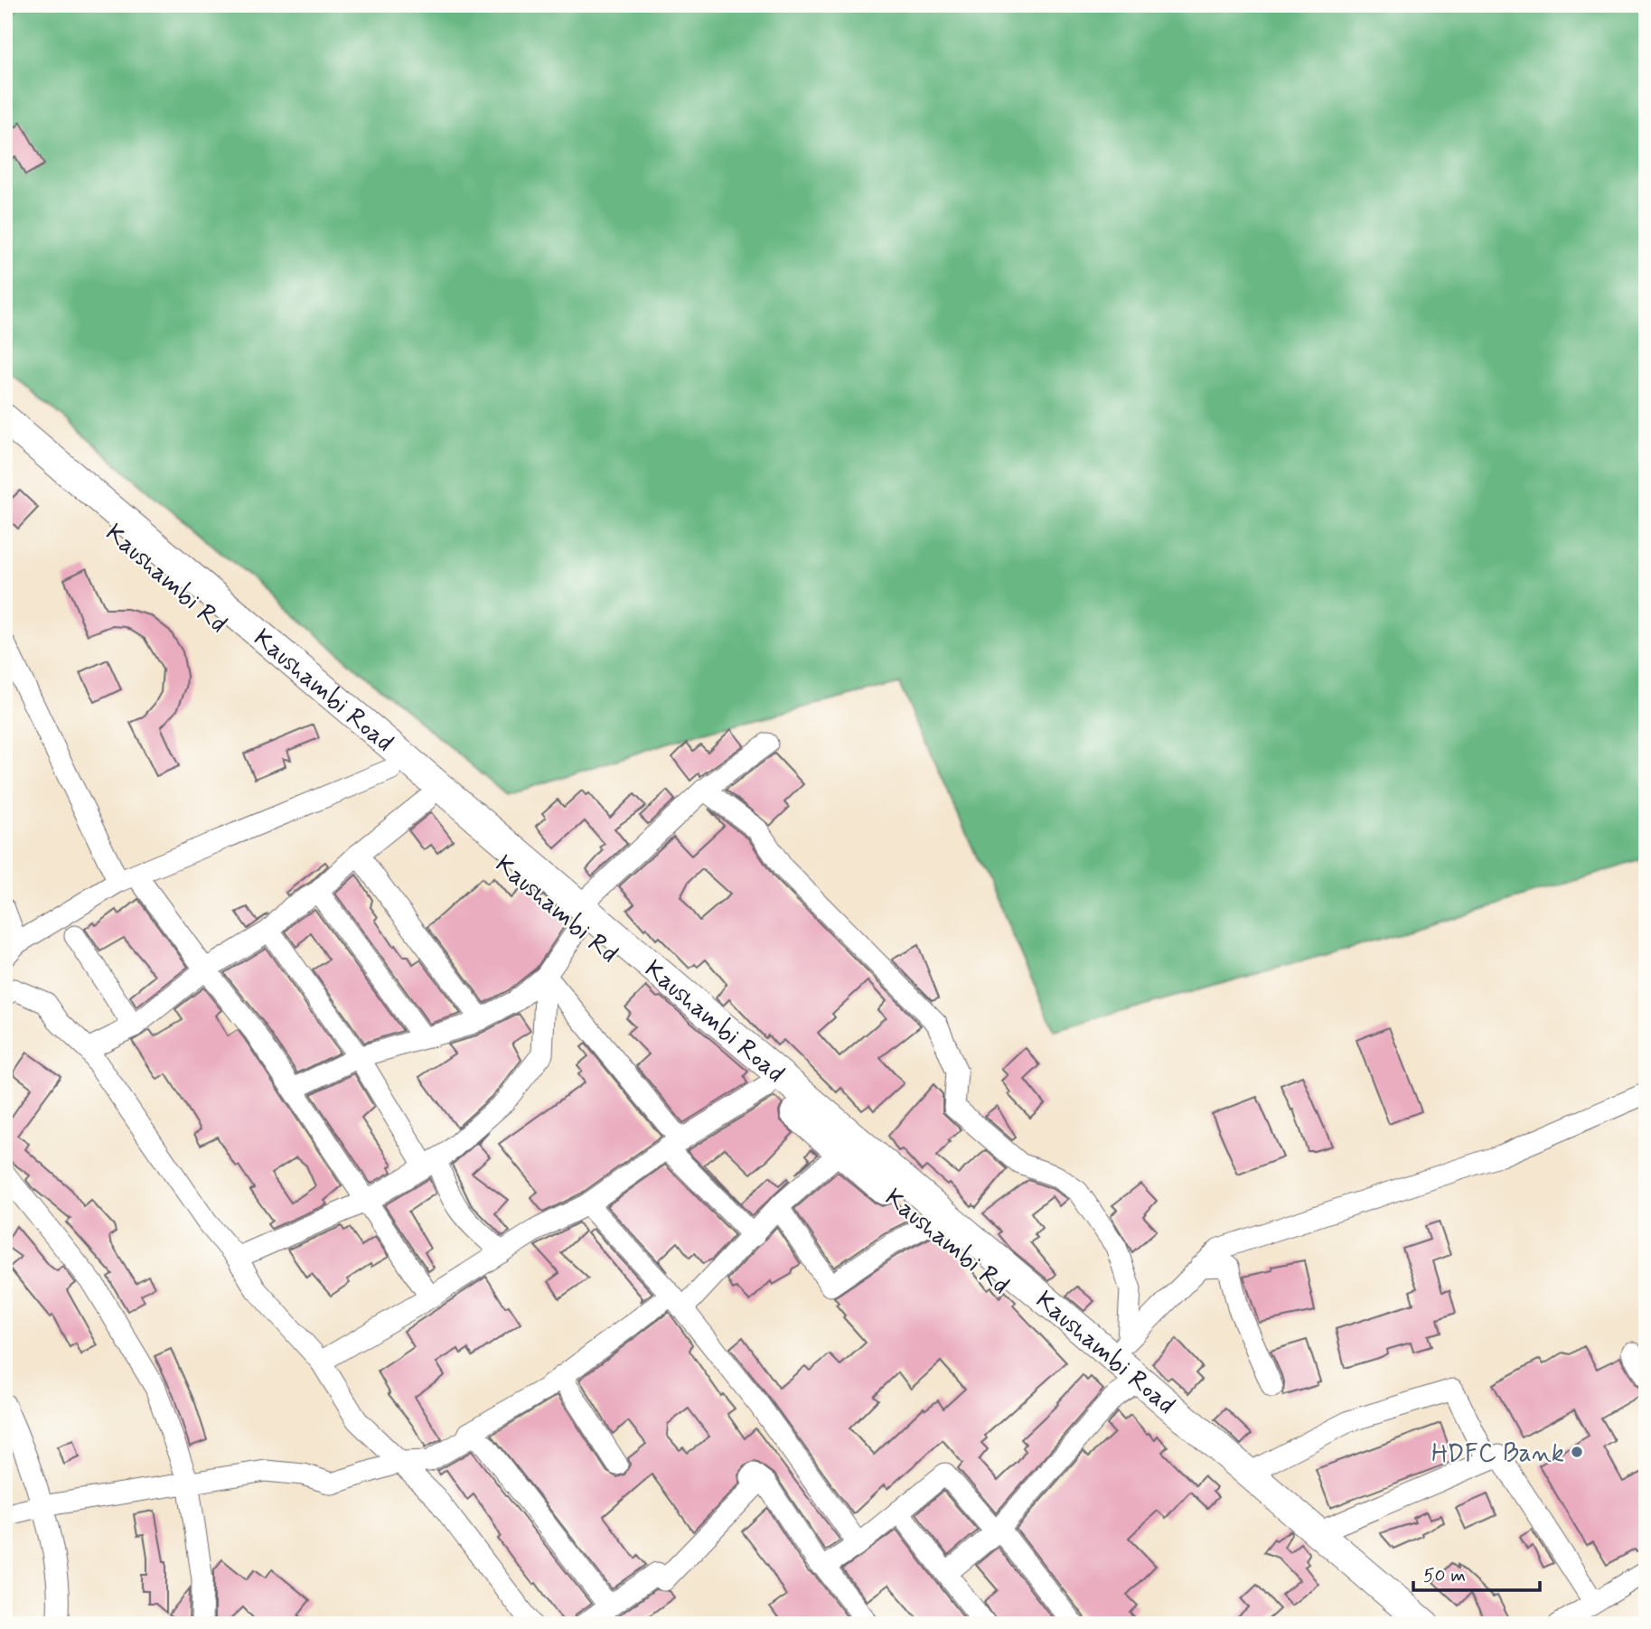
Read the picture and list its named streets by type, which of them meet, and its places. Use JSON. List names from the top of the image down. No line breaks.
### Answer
{"streets":{"main road":["Kaushambi Rd","Kaushambi Road"]},"crossings":[["Kaushambi Rd","Kaushambi Road"]],"places":["HDFC Bank"],"scale_bar":"50 m"}
